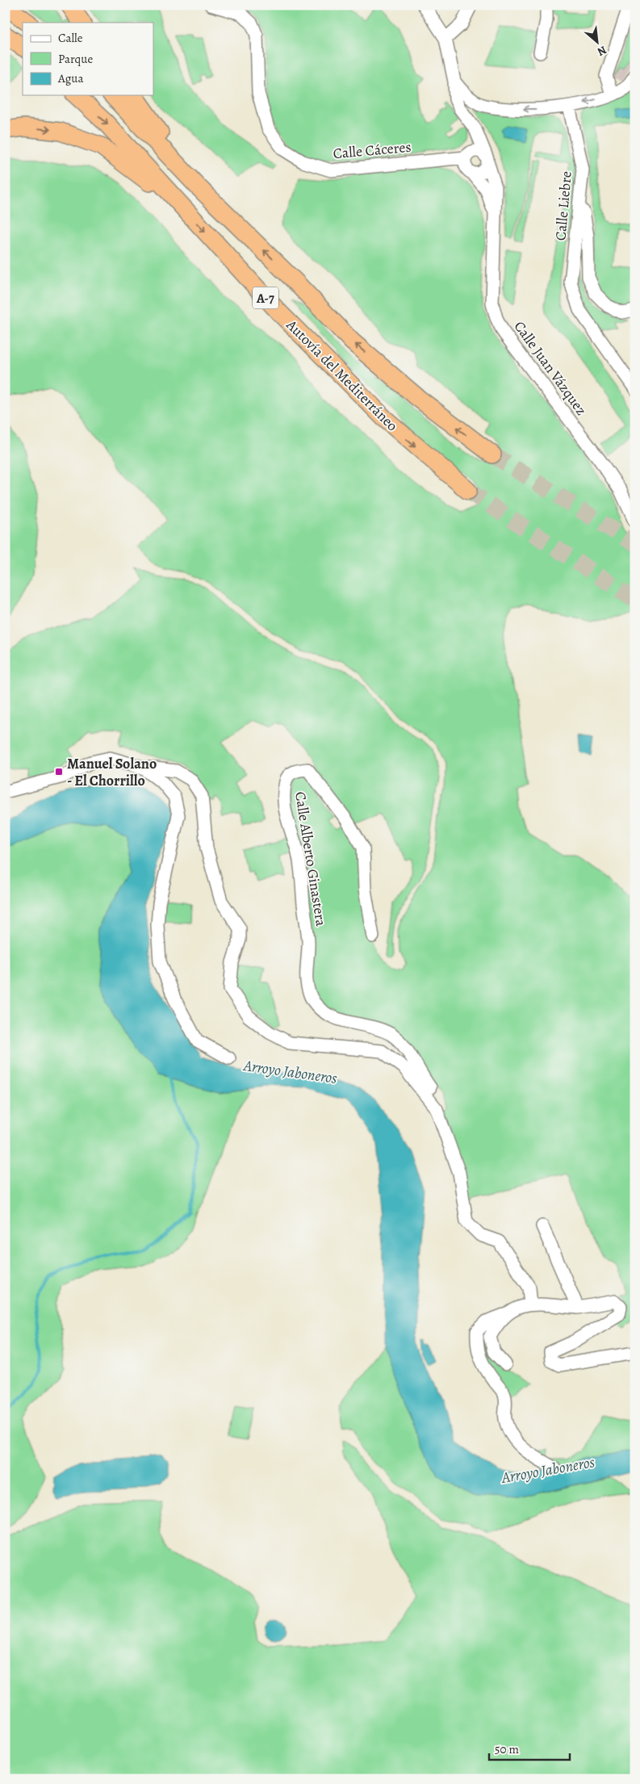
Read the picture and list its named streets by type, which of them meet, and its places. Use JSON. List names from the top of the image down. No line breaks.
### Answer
{"streets":{"highway":["A-7","Autovía del Mediterráneo"],"street":["Calle Cáceres","Calle Liebre","Calle Juan Vázquez","Calle Alberto Ginastera"]},"crossings":[["Calle Cáceres","Calle Juan Vázquez"]],"water":["Arroyo Jaboneros"],"places":{"transit":["Manuel Solano - El Chorrillo"]},"legend":["Calle","Parque","Agua"],"scale_bar":"50 m","north":"bottom right"}
